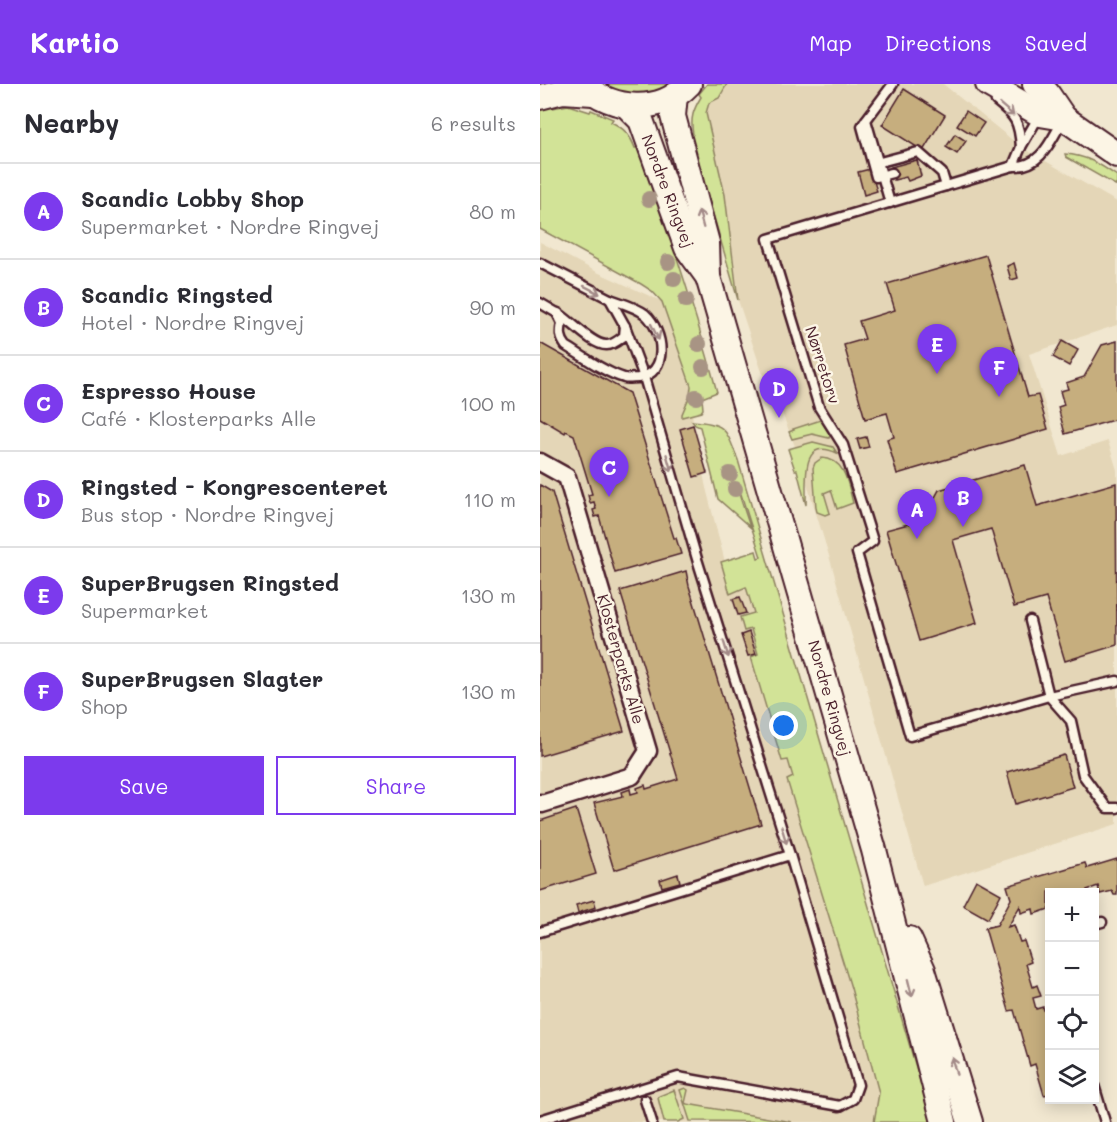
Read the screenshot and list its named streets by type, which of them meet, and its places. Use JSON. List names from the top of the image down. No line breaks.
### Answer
{"streets":{"street":["Nordre Ringvej","Klosterparks Alle"],"lane":["Nørretorv"]},"page":{"header":"Kartio","nav":["Map","Directions","Saved"],"heading":["Nearby","6 results"],"list":[{"mark":"A","name":"Scandic Lobby Shop","note":"Supermarket · Nordre Ringvej","value":"80 m"},{"mark":"B","name":"Scandic Ringsted","note":"Hotel · Nordre Ringvej","value":"90 m"},{"mark":"C","name":"Espresso House","note":"Café · Klosterparks Alle","value":"100 m"},{"mark":"D","name":"Ringsted - Kongrescenteret","note":"Bus stop · Nordre Ringvej","value":"110 m"},{"mark":"E","name":"SuperBrugsen Ringsted","note":"Supermarket","value":"130 m"},{"mark":"F","name":"SuperBrugsen Slagter","note":"Shop","value":"130 m"}],"pins":["E","F","D","C","B","A"],"buttons":["Save","Share"],"map_buttons":["+","−"]}}
